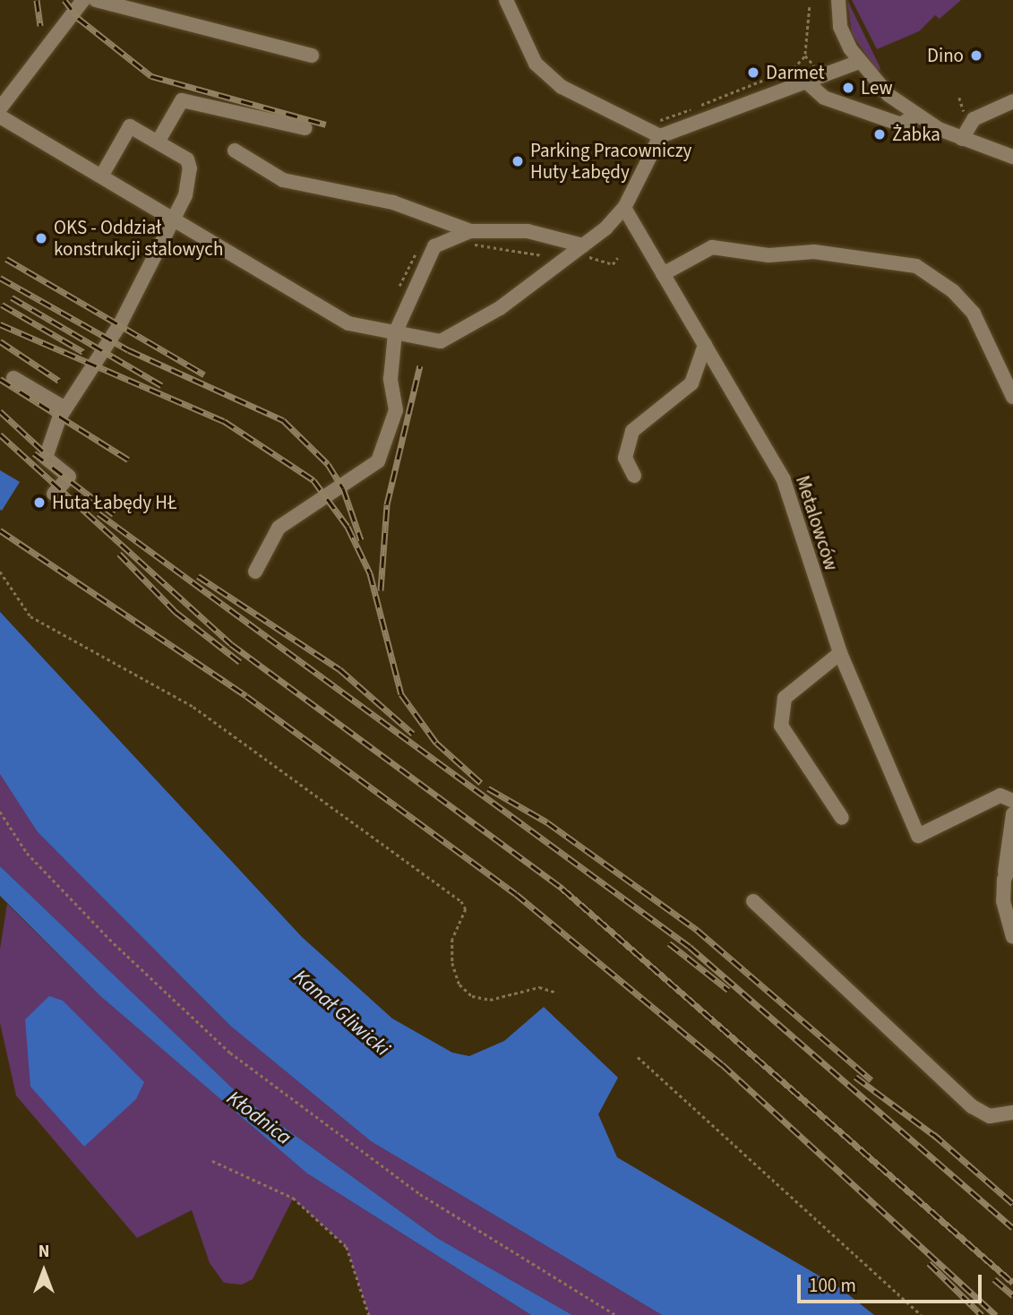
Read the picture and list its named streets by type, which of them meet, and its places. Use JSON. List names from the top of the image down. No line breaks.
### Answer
{"streets":{"street":["Metalowców"]},"water":["Kanał Gliwicki","Kłodnica"],"places":["Dino","Darmet","Lew","Żabka","Parking Pracowniczy Huty Łabędy","OKS - Oddział konstrukcji stalowych","Huta Łabędy HŁ"],"scale_bar":"100 m","north":"top"}
